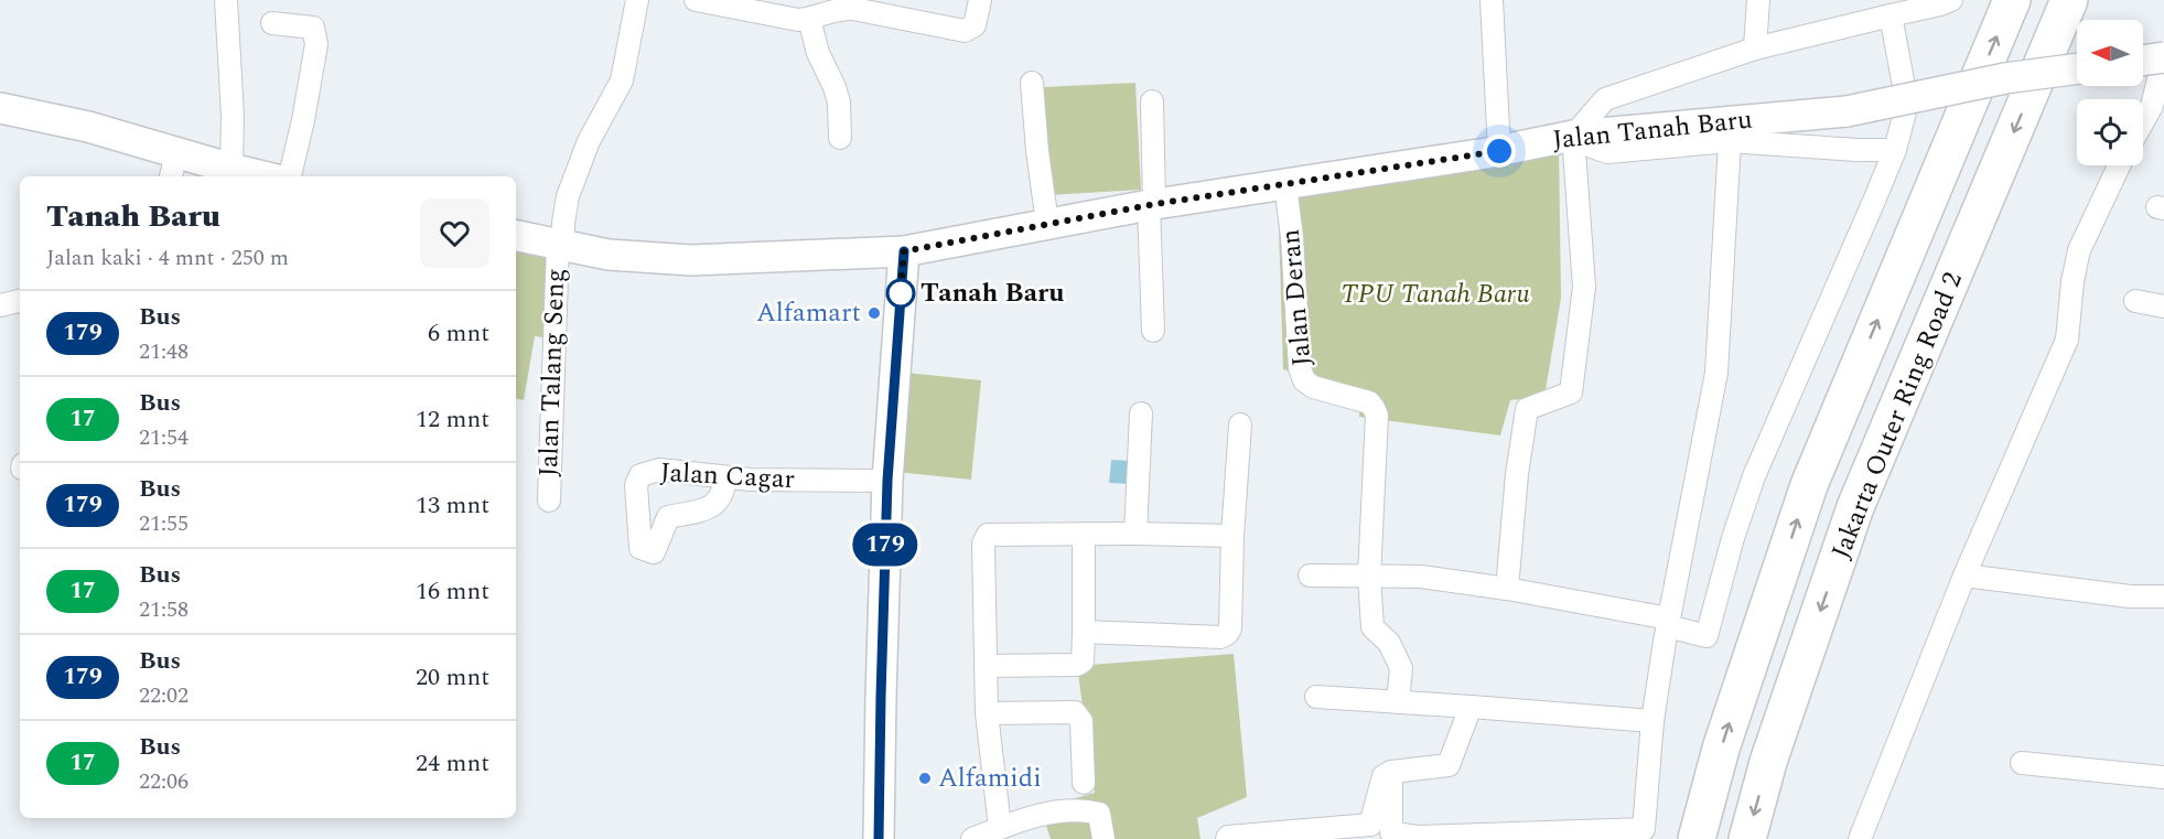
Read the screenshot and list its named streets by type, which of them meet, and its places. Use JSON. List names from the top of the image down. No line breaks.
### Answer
{"streets":{"highway":["Jakarta Outer Ring Road 2"],"main road":["Jalan Tanah Baru"],"street":["Jalan Deran","Jalan Talang Seng","Jalan Cagar"]},"crossings":[["Jalan Tanah Baru","Jalan Deran"],["Jalan Tanah Baru","Jalan Talang Seng"]],"parks":["TPU Tanah Baru"],"places":["Tanah Baru","Alfamart","Alfamidi"],"lines":["bus line 179"],"north":"left","page":{"on_map":"179","heading":["Tanah Baru","Jalan kaki · 4 mnt · 250 m"],"list":[{"mark":"179","name":"Bus","note":"21:48","value":"6 mnt"},{"mark":"17","name":"Bus","note":"21:54","value":"12 mnt"},{"mark":"179","name":"Bus","note":"21:55","value":"13 mnt"},{"mark":"17","name":"Bus","note":"21:58","value":"16 mnt"},{"mark":"179","name":"Bus","note":"22:02","value":"20 mnt"},{"mark":"17","name":"Bus","note":"22:06","value":"24 mnt"}]}}
